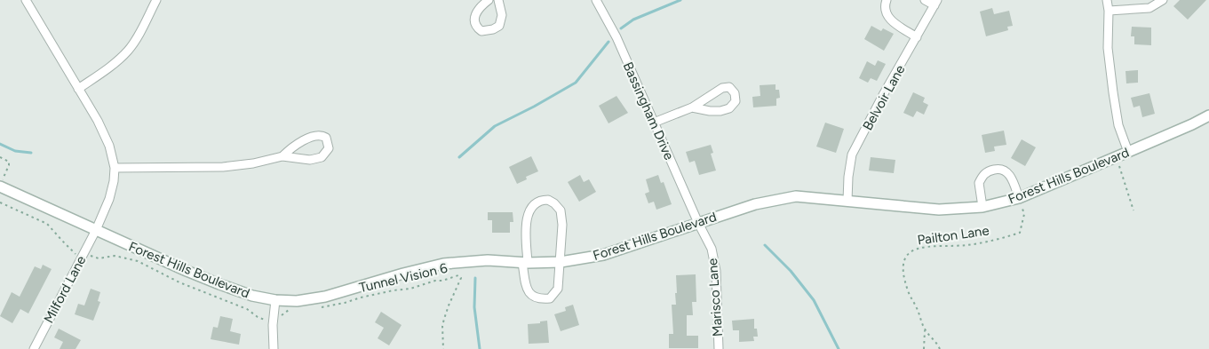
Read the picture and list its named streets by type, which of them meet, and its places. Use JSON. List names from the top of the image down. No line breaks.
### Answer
{"streets":{"main road":["Forest Hills Boulevard"],"street":["Belvoir Lane","Bassingham Drive","Milford Lane","Marisco Lane"],"path":["Pailton Lane","Tunnel Vision 6"]},"crossings":[["Belvoir Lane","Forest Hills Boulevard"],["Bassingham Drive","Forest Hills Boulevard"],["Bassingham Drive","Marisco Lane"],["Forest Hills Boulevard","Pailton Lane"],["Forest Hills Boulevard","Milford Lane"],["Forest Hills Boulevard","Marisco Lane"]]}
